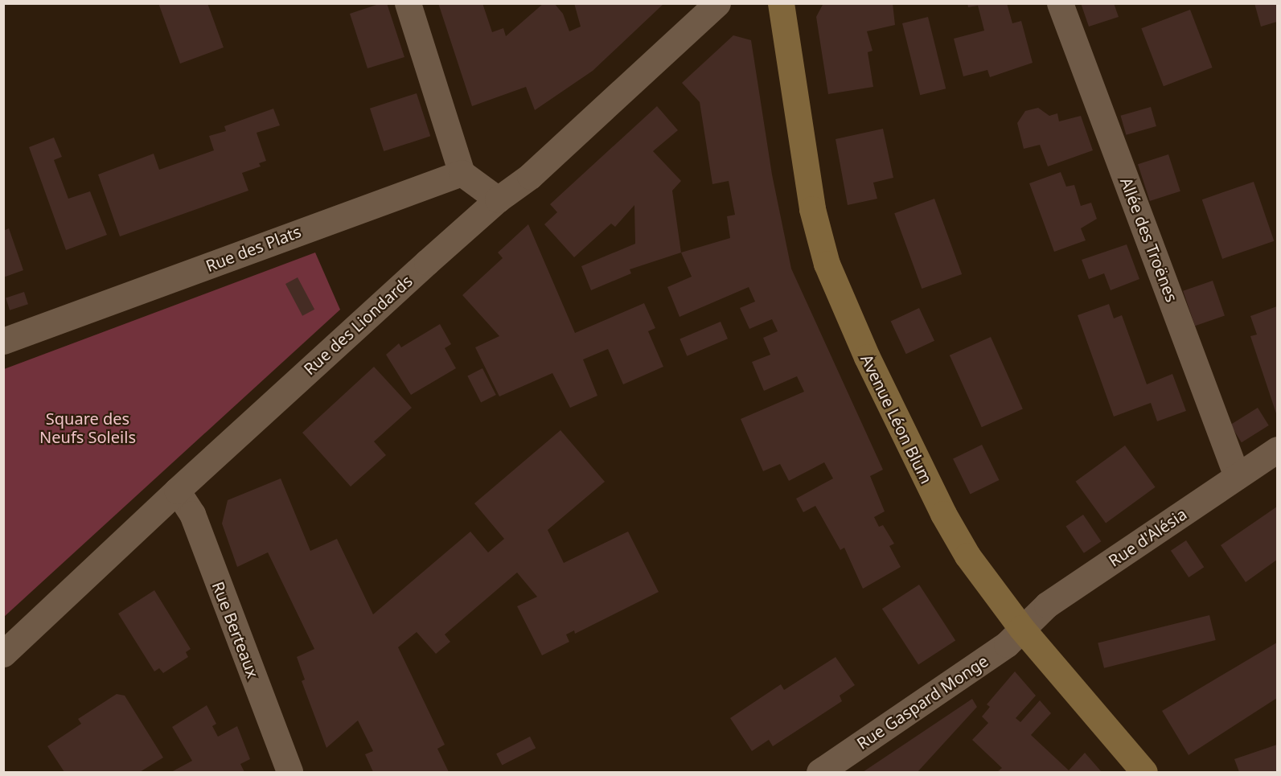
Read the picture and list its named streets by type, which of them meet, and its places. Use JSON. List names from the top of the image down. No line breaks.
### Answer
{"streets":{"main road":["Avenue Léon Blum"],"street":["Allée des Troënes","Rue des Plats","Rue des Liondards","Rue d'Alésia","Rue Berteaux","Rue Gaspard Monge"]},"crossings":[["Allée des Troënes","Rue d'Alésia"],["Rue des Liondards","Rue Berteaux"],["Avenue Léon Blum","Rue d'Alésia"],["Avenue Léon Blum","Rue Gaspard Monge"],["Rue d'Alésia","Rue Gaspard Monge"]],"parks":["Square des Neufs Soleils"]}
